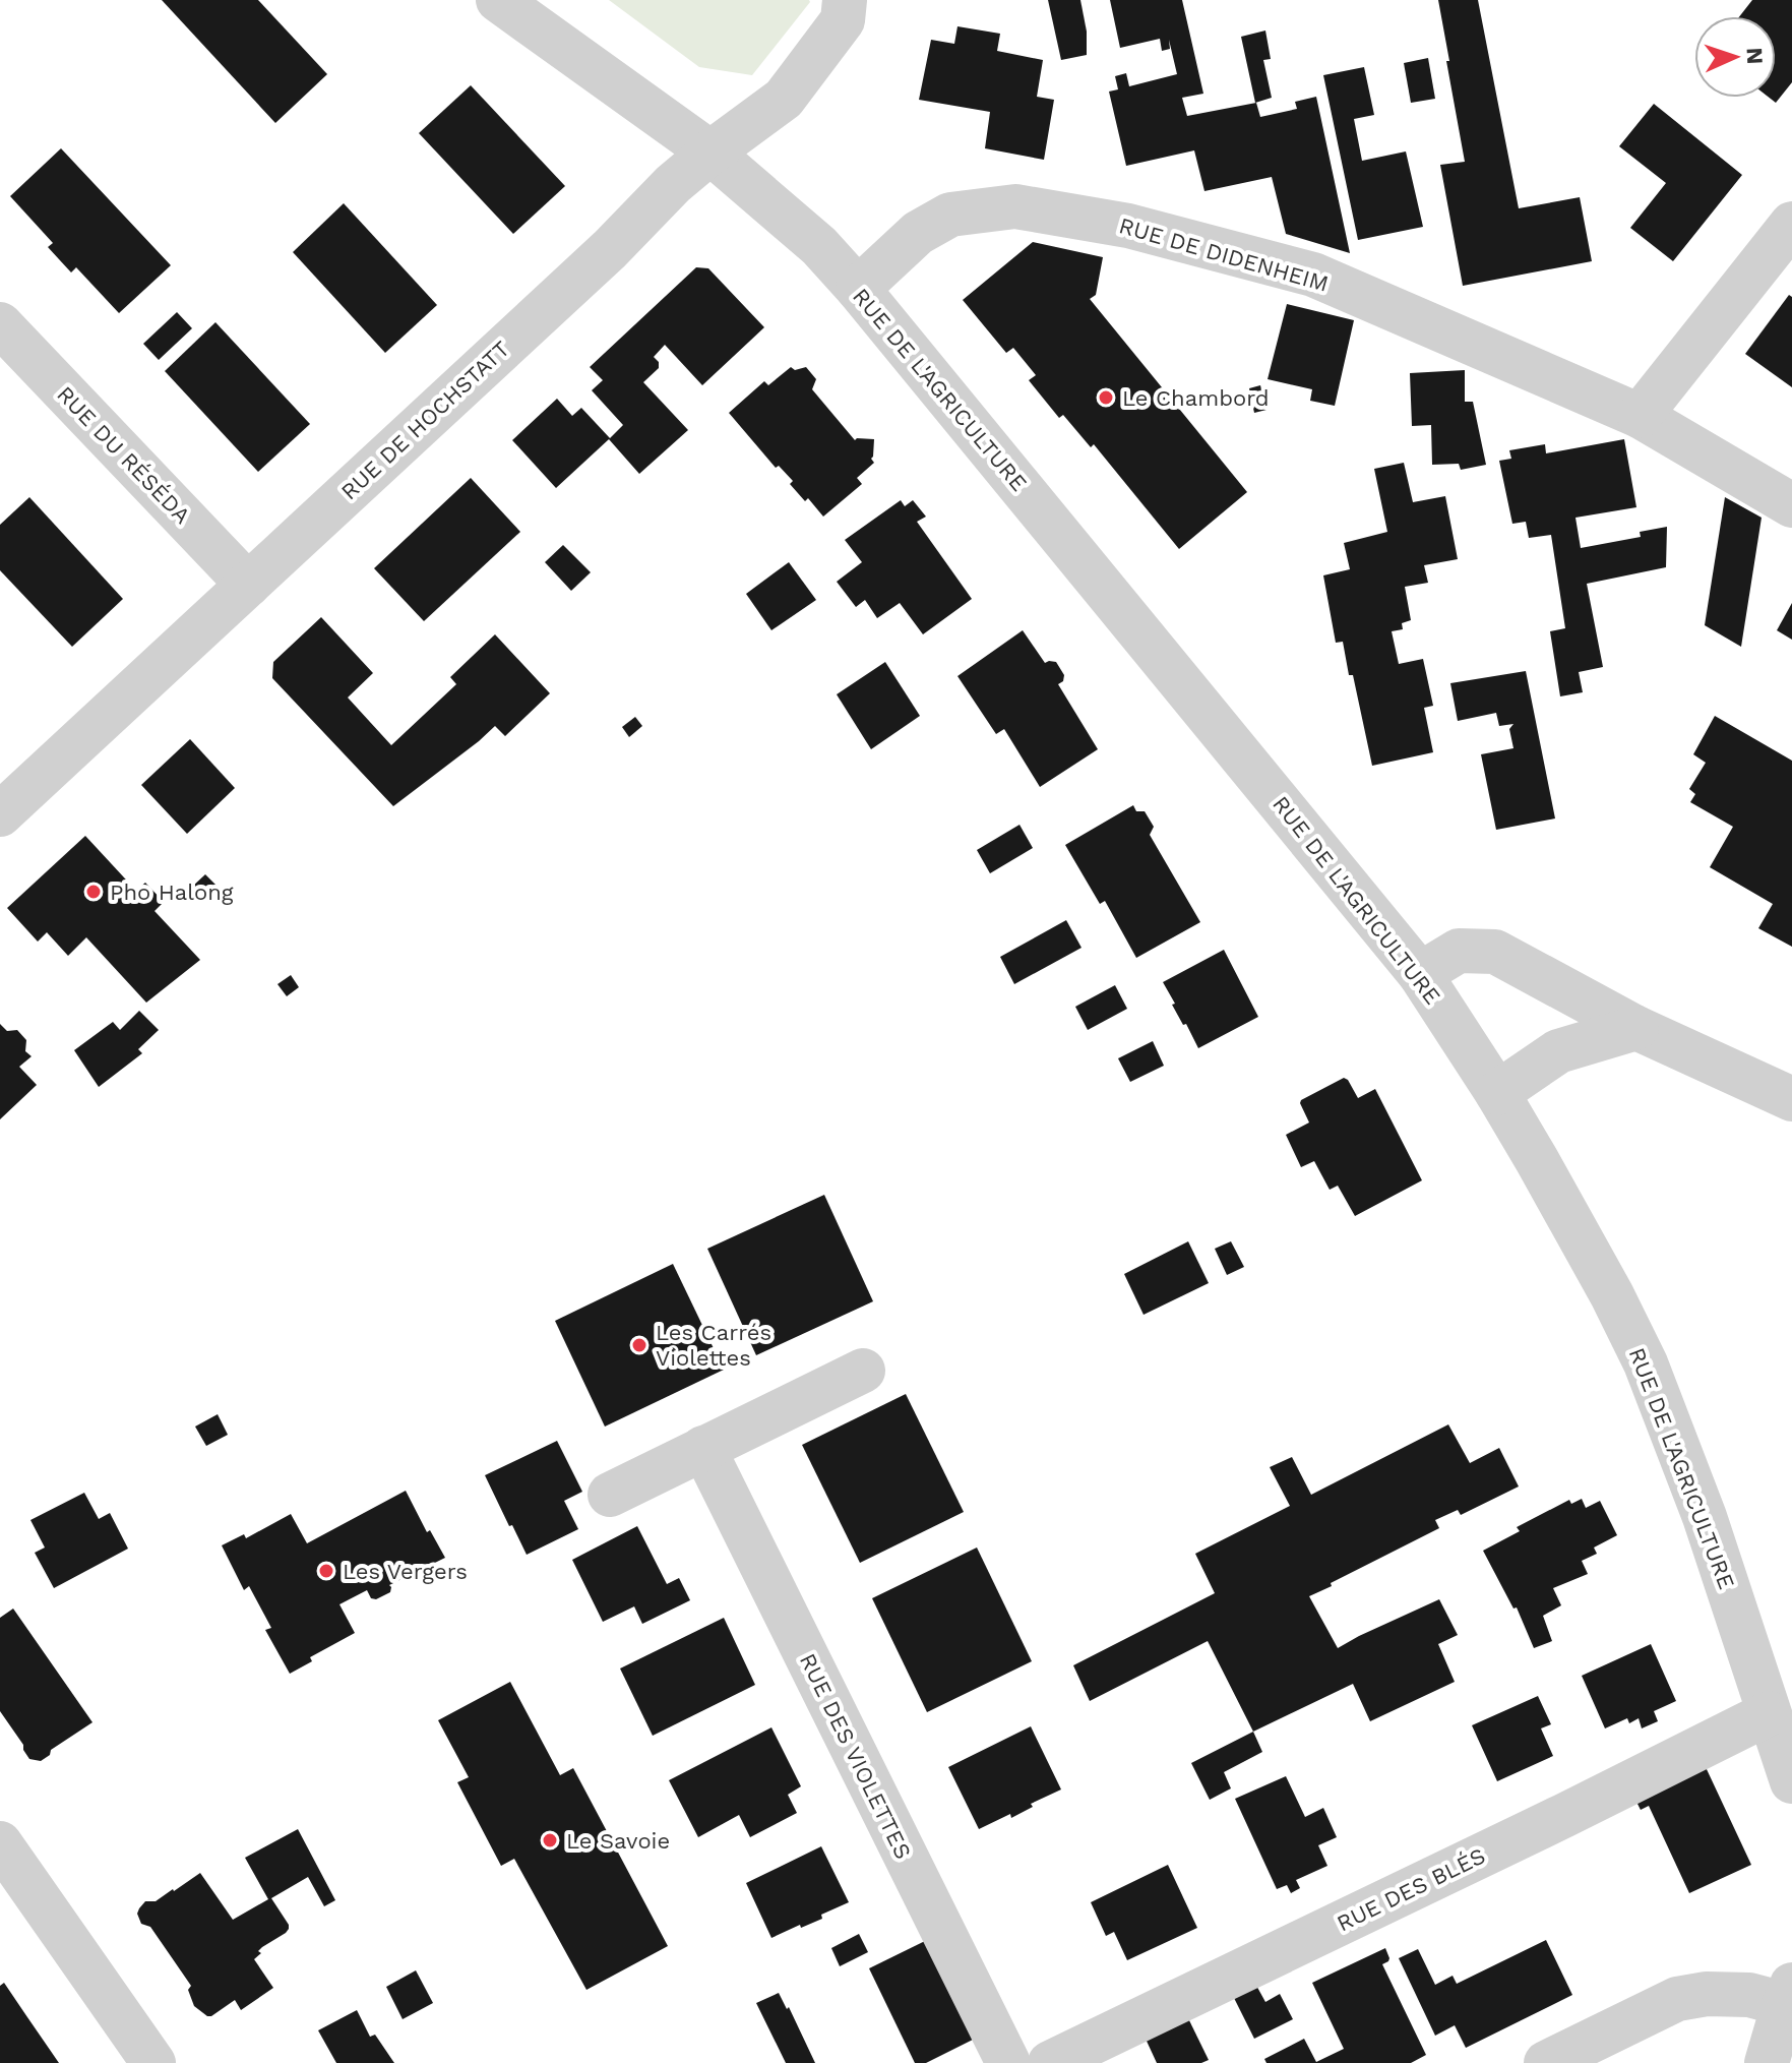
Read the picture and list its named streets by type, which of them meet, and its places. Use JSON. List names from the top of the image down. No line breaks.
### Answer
{"streets":{"street":["RUE DE DIDENHEIM","RUE DE L'AGRICULTURE","RUE DE HOCHSTATT","RUE DU RÉSÉDA","RUE DES VIOLETTES","RUE DES BLÉS"]},"crossings":[["RUE DE DIDENHEIM","RUE DE L'AGRICULTURE"],["RUE DE L'AGRICULTURE","RUE DE HOCHSTATT"],["RUE DE L'AGRICULTURE","RUE DES BLÉS"],["RUE DE HOCHSTATT","RUE DU RÉSÉDA"]],"places":["Le Chambord","Pho Halong","Les Carrés Violettes","Les Vergers","Le Savoie"],"north":"right"}
